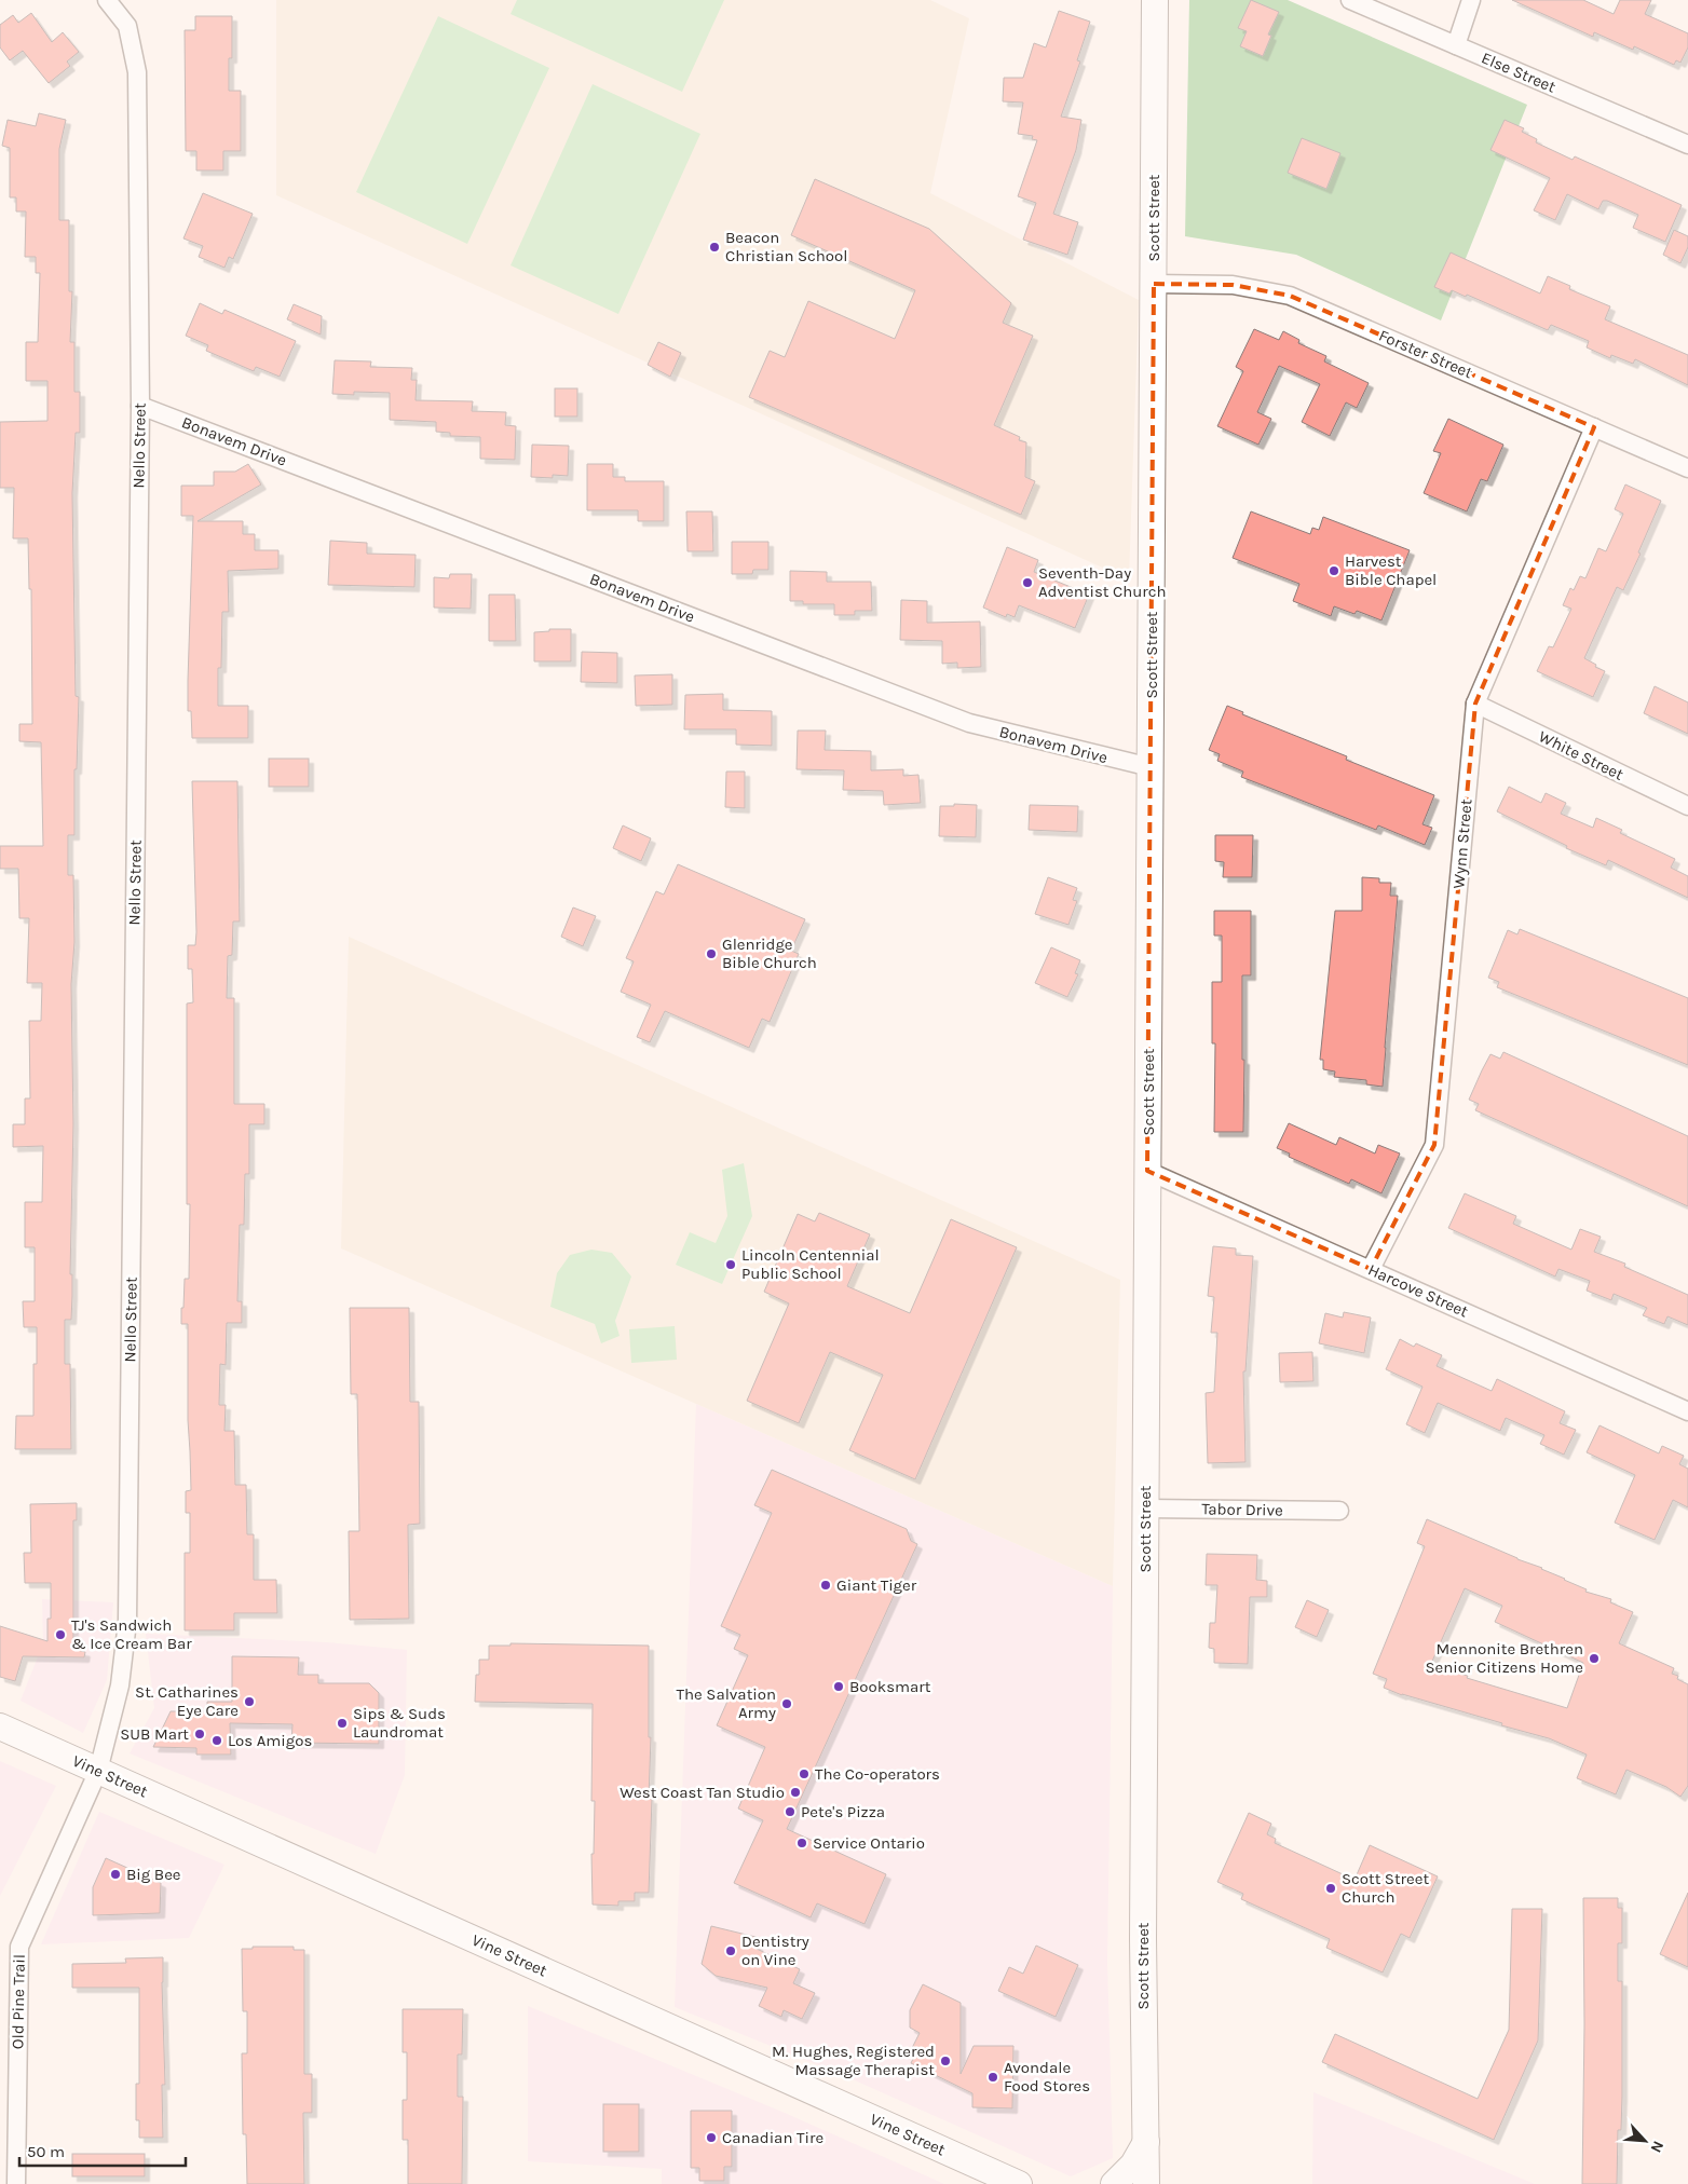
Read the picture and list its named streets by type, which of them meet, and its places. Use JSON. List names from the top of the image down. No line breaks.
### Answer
{"streets":{"main road":["Scott Street","Vine Street"],"street":["Else Street","Forster Street","Bonavem Drive","Nello Street","White Street","Wynn Street","Harcove Street","Tabor Drive","Old Pine Trail"]},"crossings":[["Scott Street","Forster Street"],["Scott Street","Bonavem Drive"],["Scott Street","Harcove Street"],["Scott Street","Tabor Drive"],["Forster Street","Wynn Street"],["Bonavem Drive","Nello Street"],["Nello Street","Vine Street"],["Nello Street","Old Pine Trail"],["White Street","Wynn Street"],["Wynn Street","Harcove Street"],["Vine Street","Old Pine Trail"]],"places":["Beacon Christian School","Harvest Bible Chapel","Seventh-Day Adventist Church","Glenridge Bible Church","Lincoln Centennial Public School","Giant Tiger","TJ's Sandwich & Ice Cream Bar","Mennonite Brethren Senior Citizens Home","Booksmart","St. Catharines Eye Care","The Salvation Army","Sips & Suds Laundromat","SUB Mart","Los Amigos","The Co-operators","West Coast Tan Studio","Pete's Pizza","Service Ontario","Big Bee","Scott Street Church","Dentistry on Vine","M. Hughes, Registered Massage Therapist","Avondale Food Stores","Canadian Tire"],"scale_bar":"50 m","north":"bottom right"}
